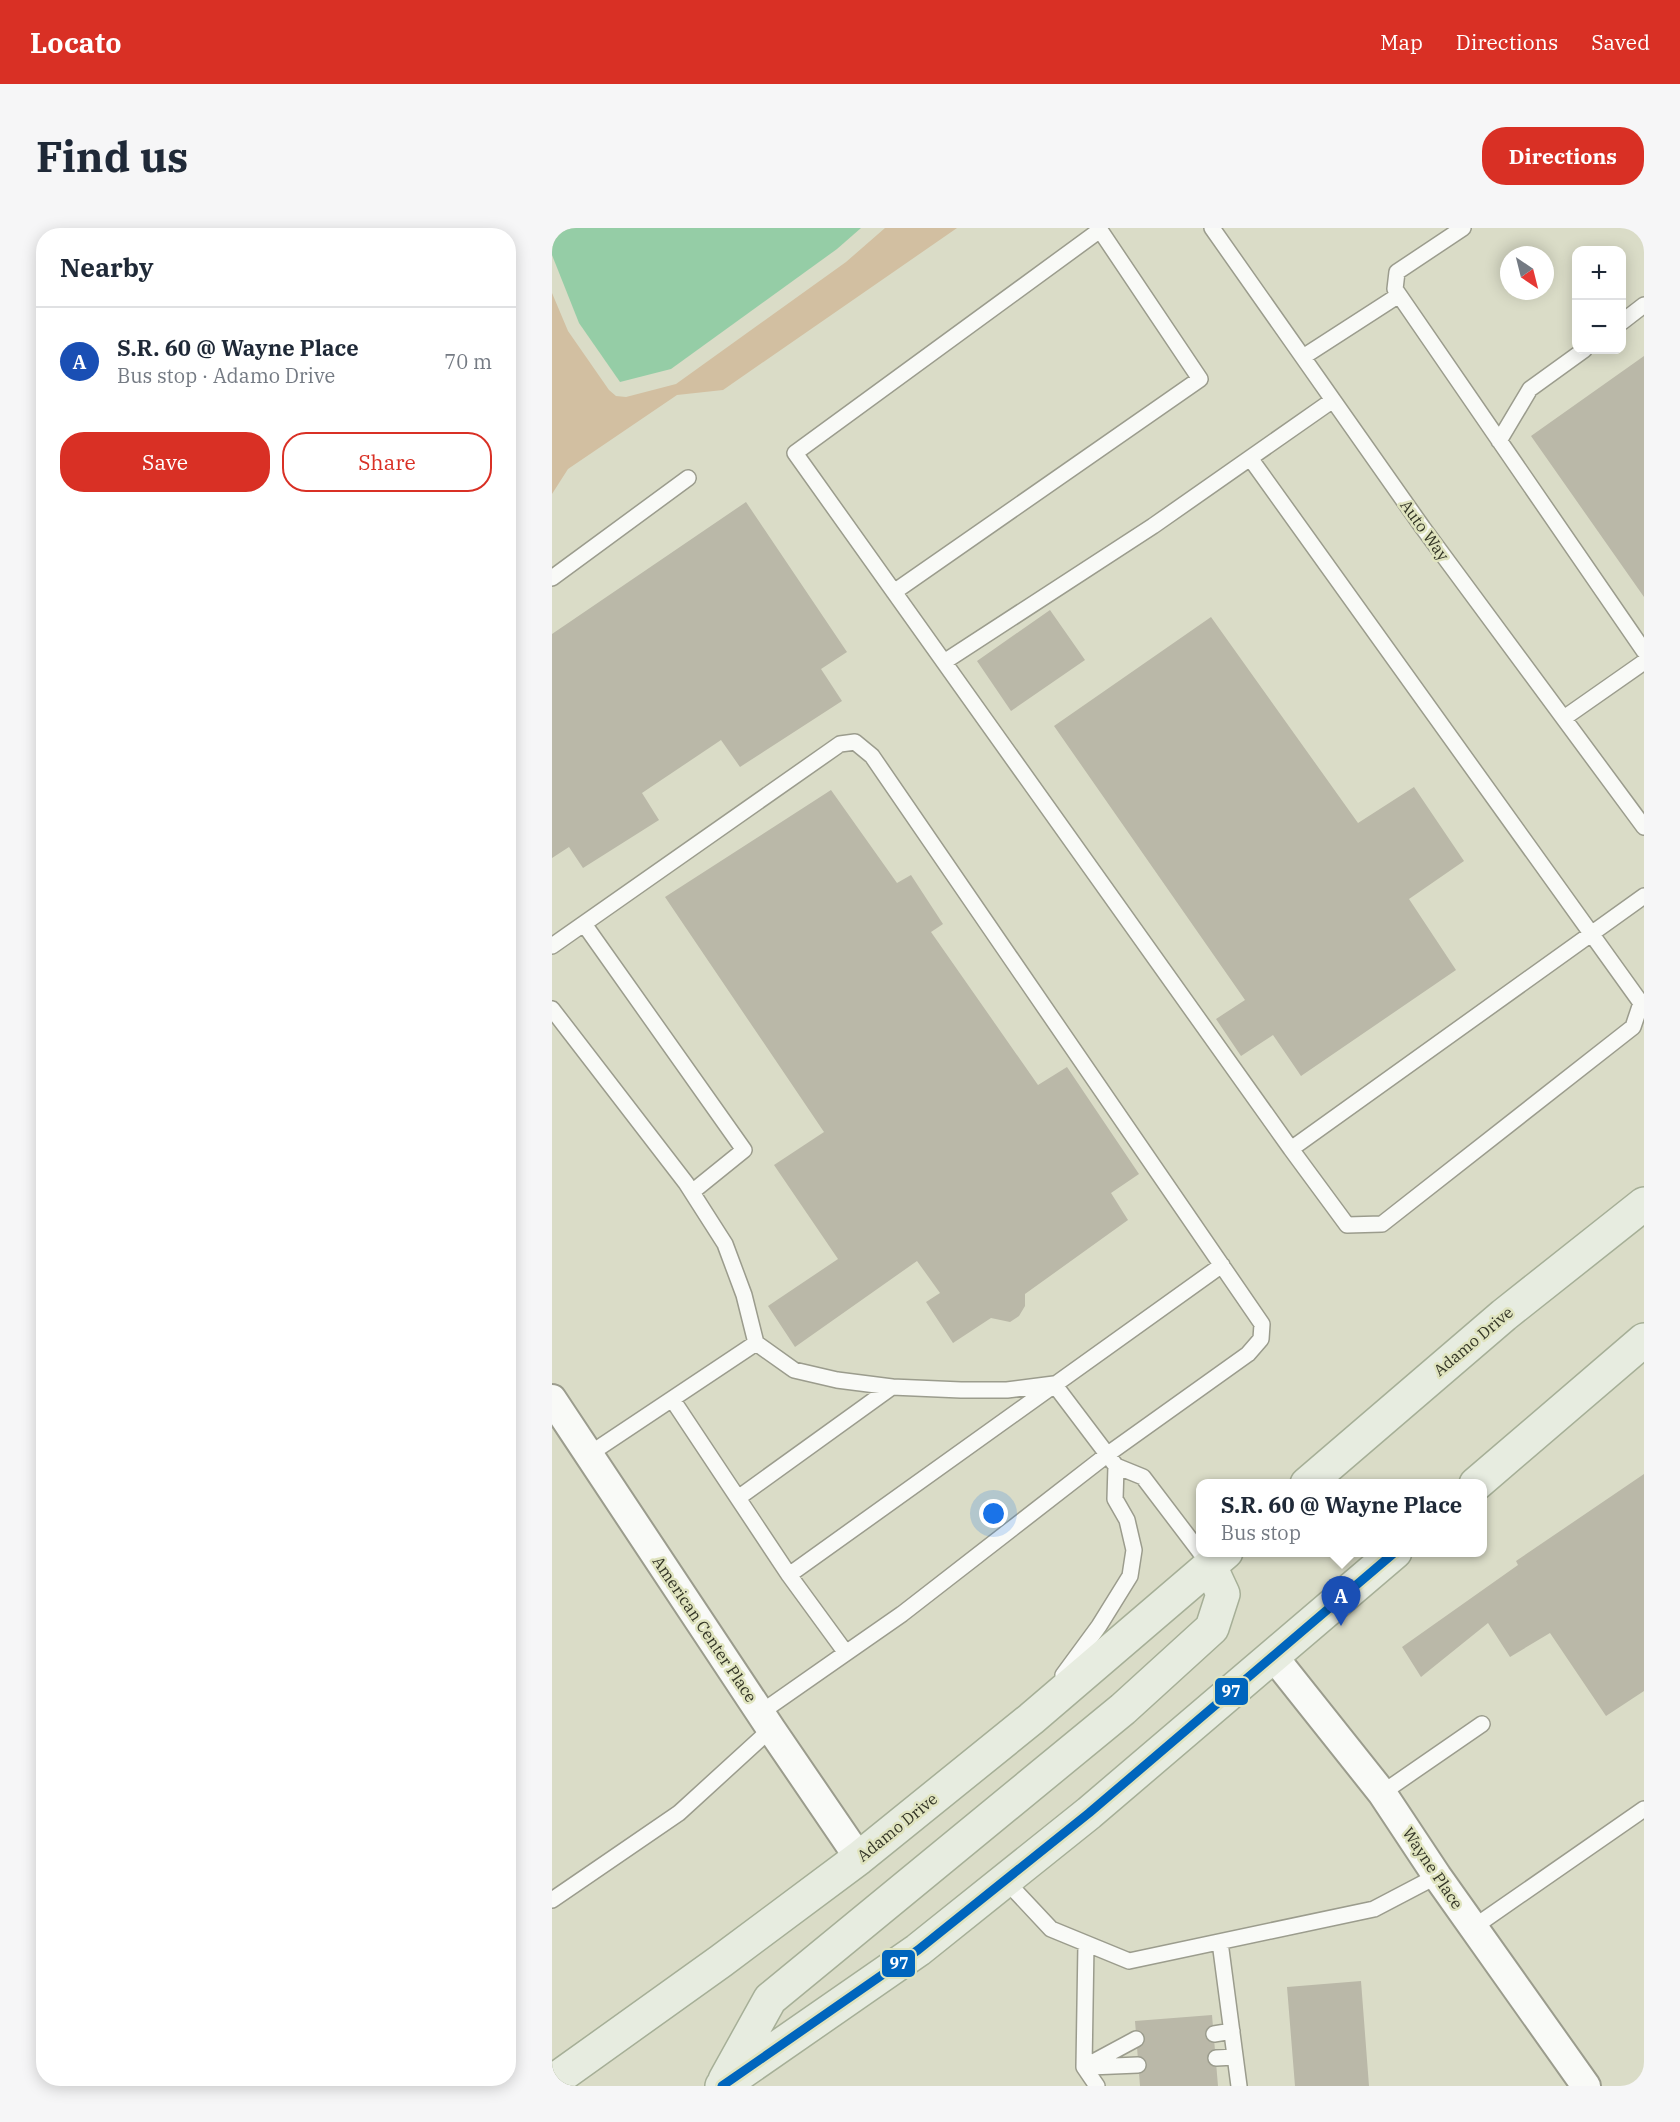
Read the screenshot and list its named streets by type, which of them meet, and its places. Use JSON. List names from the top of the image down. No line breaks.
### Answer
{"streets":{"main road":["Adamo Drive"],"street":["American Center Place","Wayne Place"],"lane":["Auto Way"]},"crossings":[["Adamo Drive","American Center Place"]],"lines":["transit line 97"],"north":"bottom right","page":{"header":"Locato","nav":["Map","Directions","Saved"],"buttons":["Directions",["Save","Share"]],"title":"Find us","heading":"Nearby","map_buttons":["+","−"],"list":[{"mark":"A","name":"S.R. 60 @ Wayne Place","note":"Bus stop · Adamo Drive","value":"70 m"}],"popup":["S.R. 60 @ Wayne Place","Bus stop"],"pins":"A"}}
